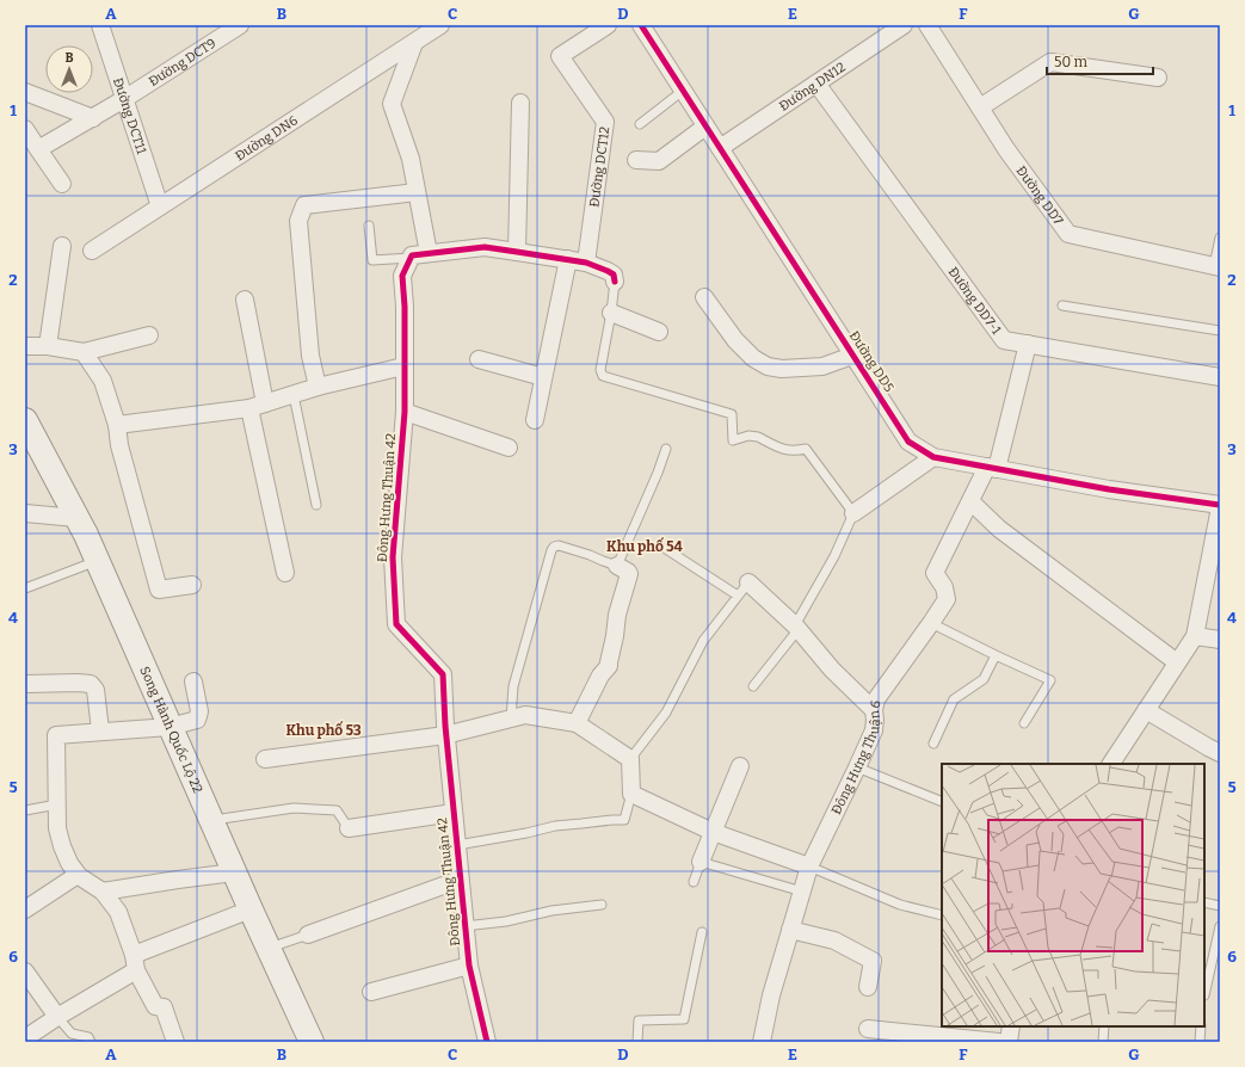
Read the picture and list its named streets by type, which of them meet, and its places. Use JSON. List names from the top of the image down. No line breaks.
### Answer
{"streets":{"street":["Đường DCT9","Đường DN12","Đường DCT11","Đường DN6","Đường DCT12","Đường DD7","Đường DD7-1","Đường DD5","Đông Hưng Thuận 42","Song Hành Quốc Lộ 22","Đông Hưng Thuận 6"]},"crossings":[["Đường DCT9","Đường DCT11"],["Đường DN12","Đường DD7-1"],["Đường DN12","Đường DD5"],["Đường DCT11","Đường DN6"],["Đường DD7-1","Đông Hưng Thuận 6"],["Đường DD5","Đông Hưng Thuận 6"]],"districts":["Khu phố 54","Khu phố 53"],"scale_bar":"50 m","north":"top","grid":{"columns":["A","B","C","D","E","F","G"],"rows":["1","2","3","4","5","6"]}}
